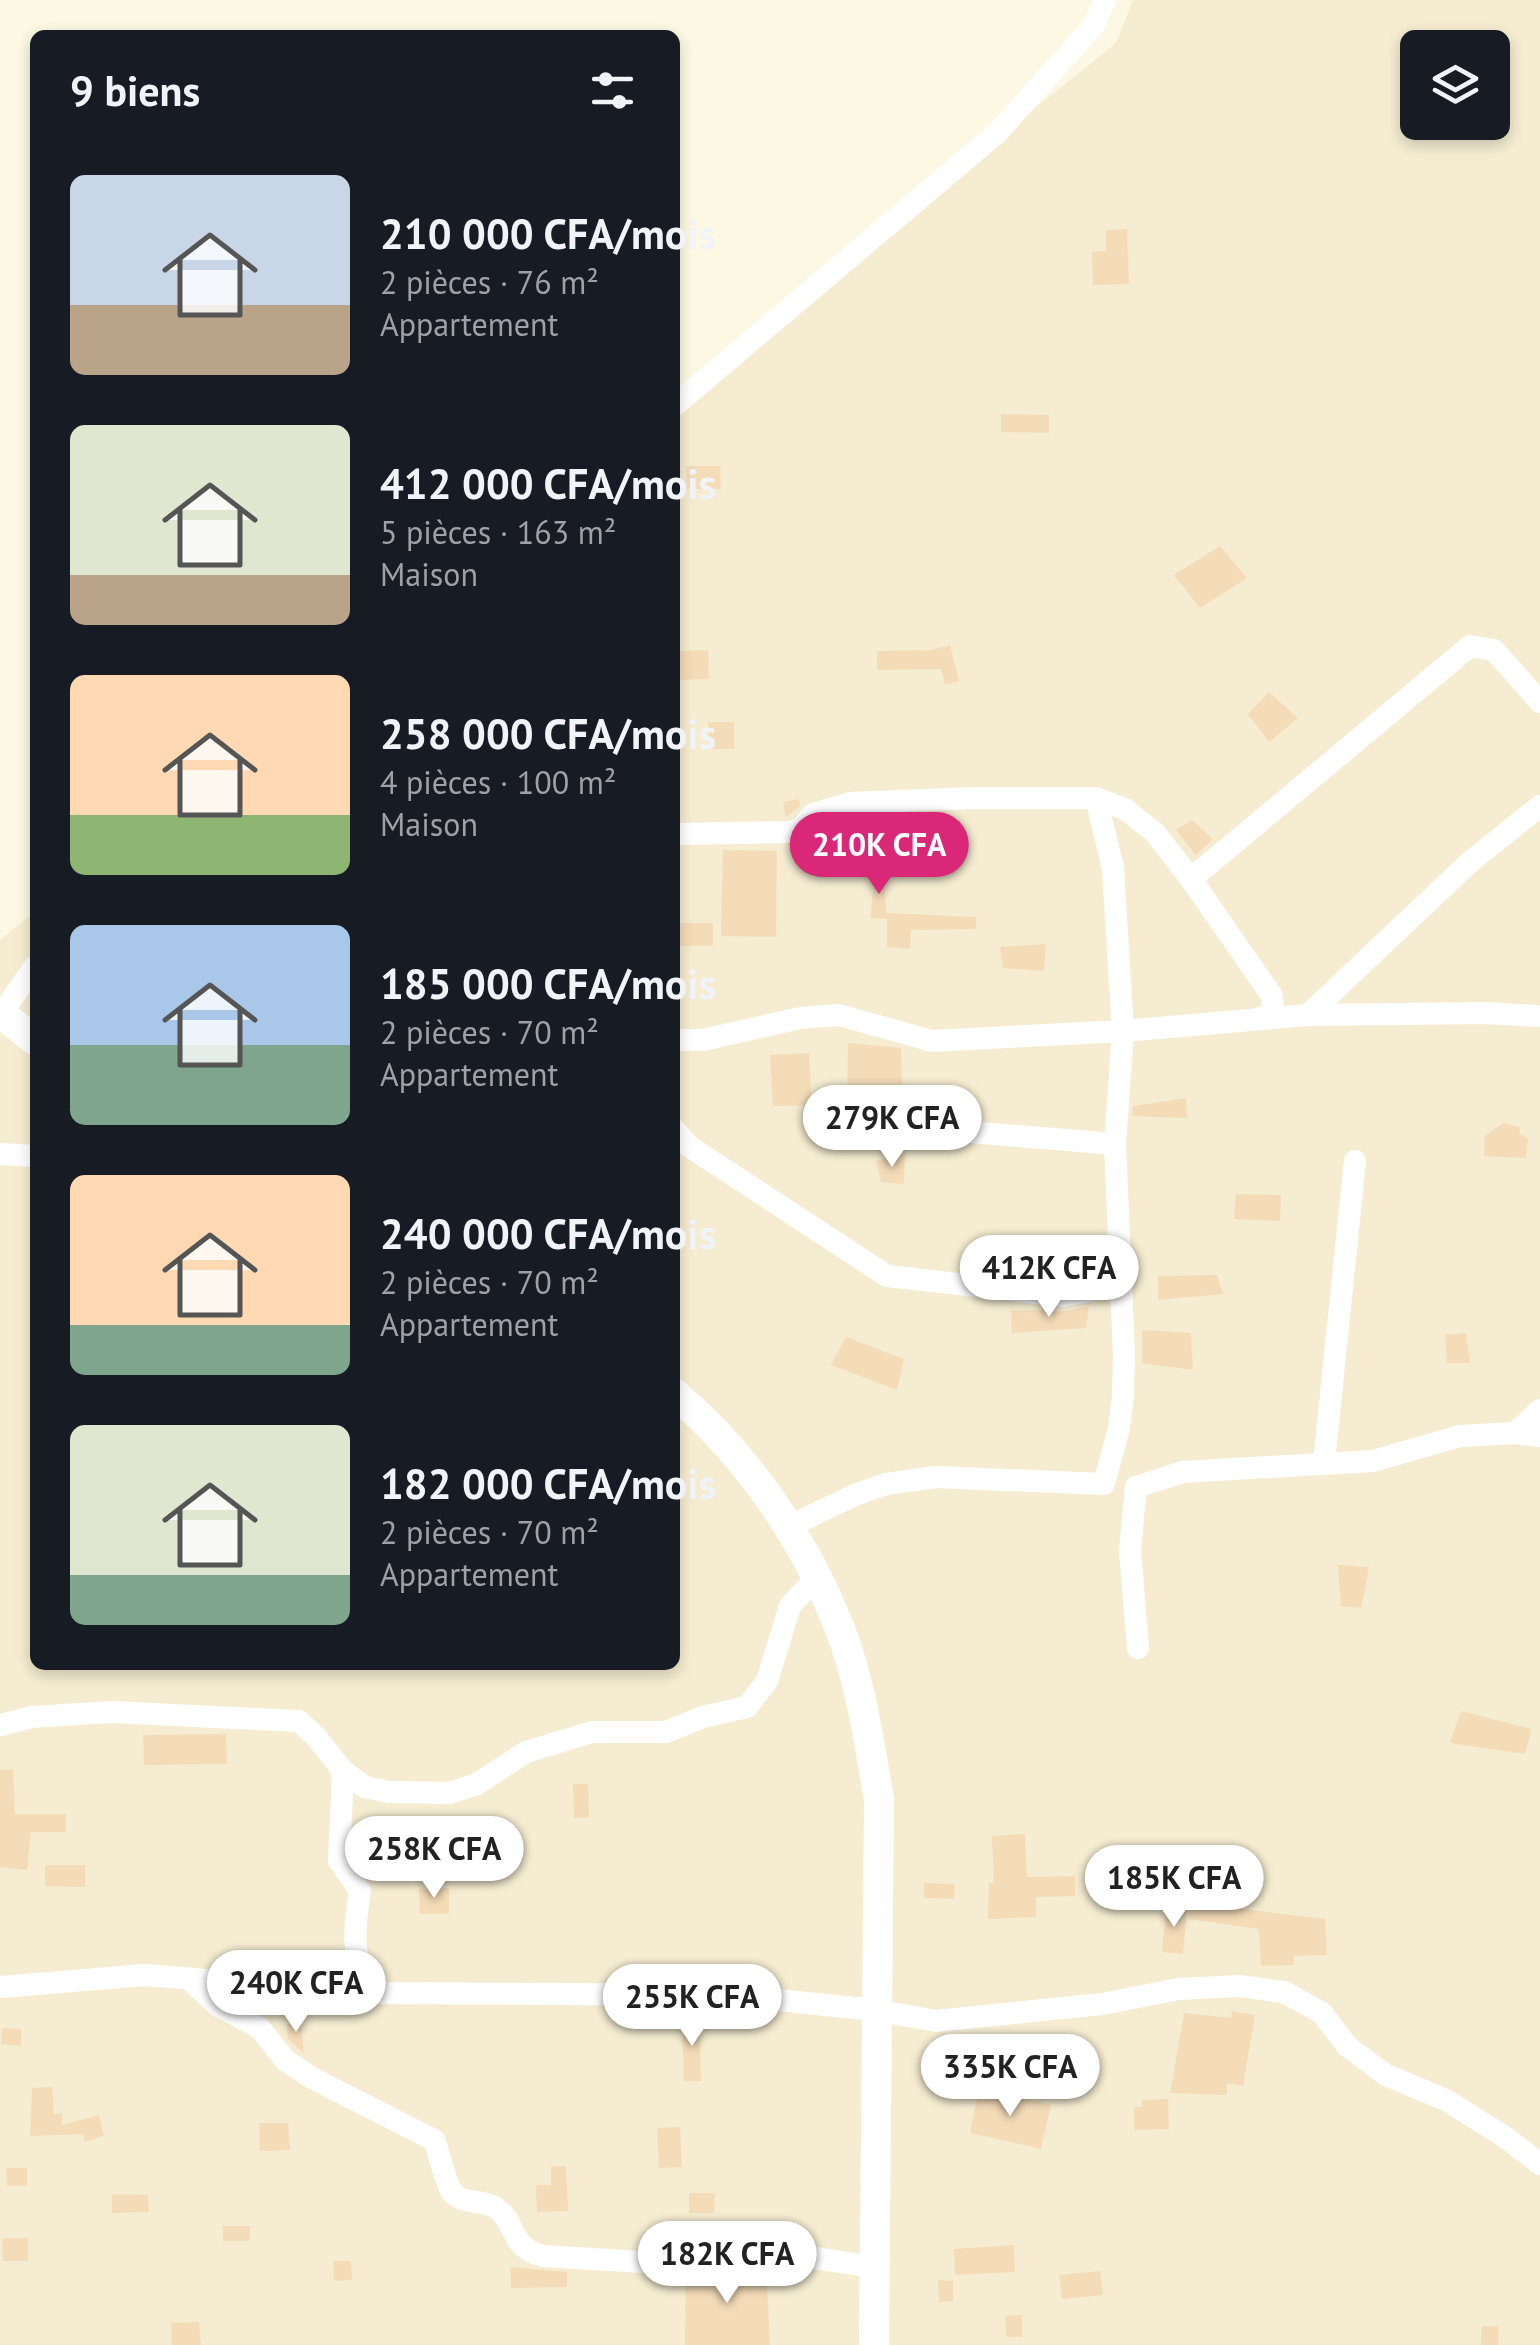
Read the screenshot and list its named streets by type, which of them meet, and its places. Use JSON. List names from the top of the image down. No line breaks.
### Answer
{"page":{"heading":"9 biens","list":[{"name":"210 000 CFA/mois","note":"2 pièces · 76 m² · Appartement"},{"name":"412 000 CFA/mois","note":"5 pièces · 163 m² · Maison"},{"name":"258 000 CFA/mois","note":"4 pièces · 100 m² · Maison"},{"name":"185 000 CFA/mois","note":"2 pièces · 70 m² · Appartement"},{"name":"240 000 CFA/mois","note":"2 pièces · 70 m² · Appartement"},{"name":"182 000 CFA/mois","note":"2 pièces · 70 m² · Appartement"}],"price":["210K CFA","279K CFA","412K CFA","258K CFA","185K CFA","240K CFA","255K CFA","335K CFA","182K CFA"]}}
